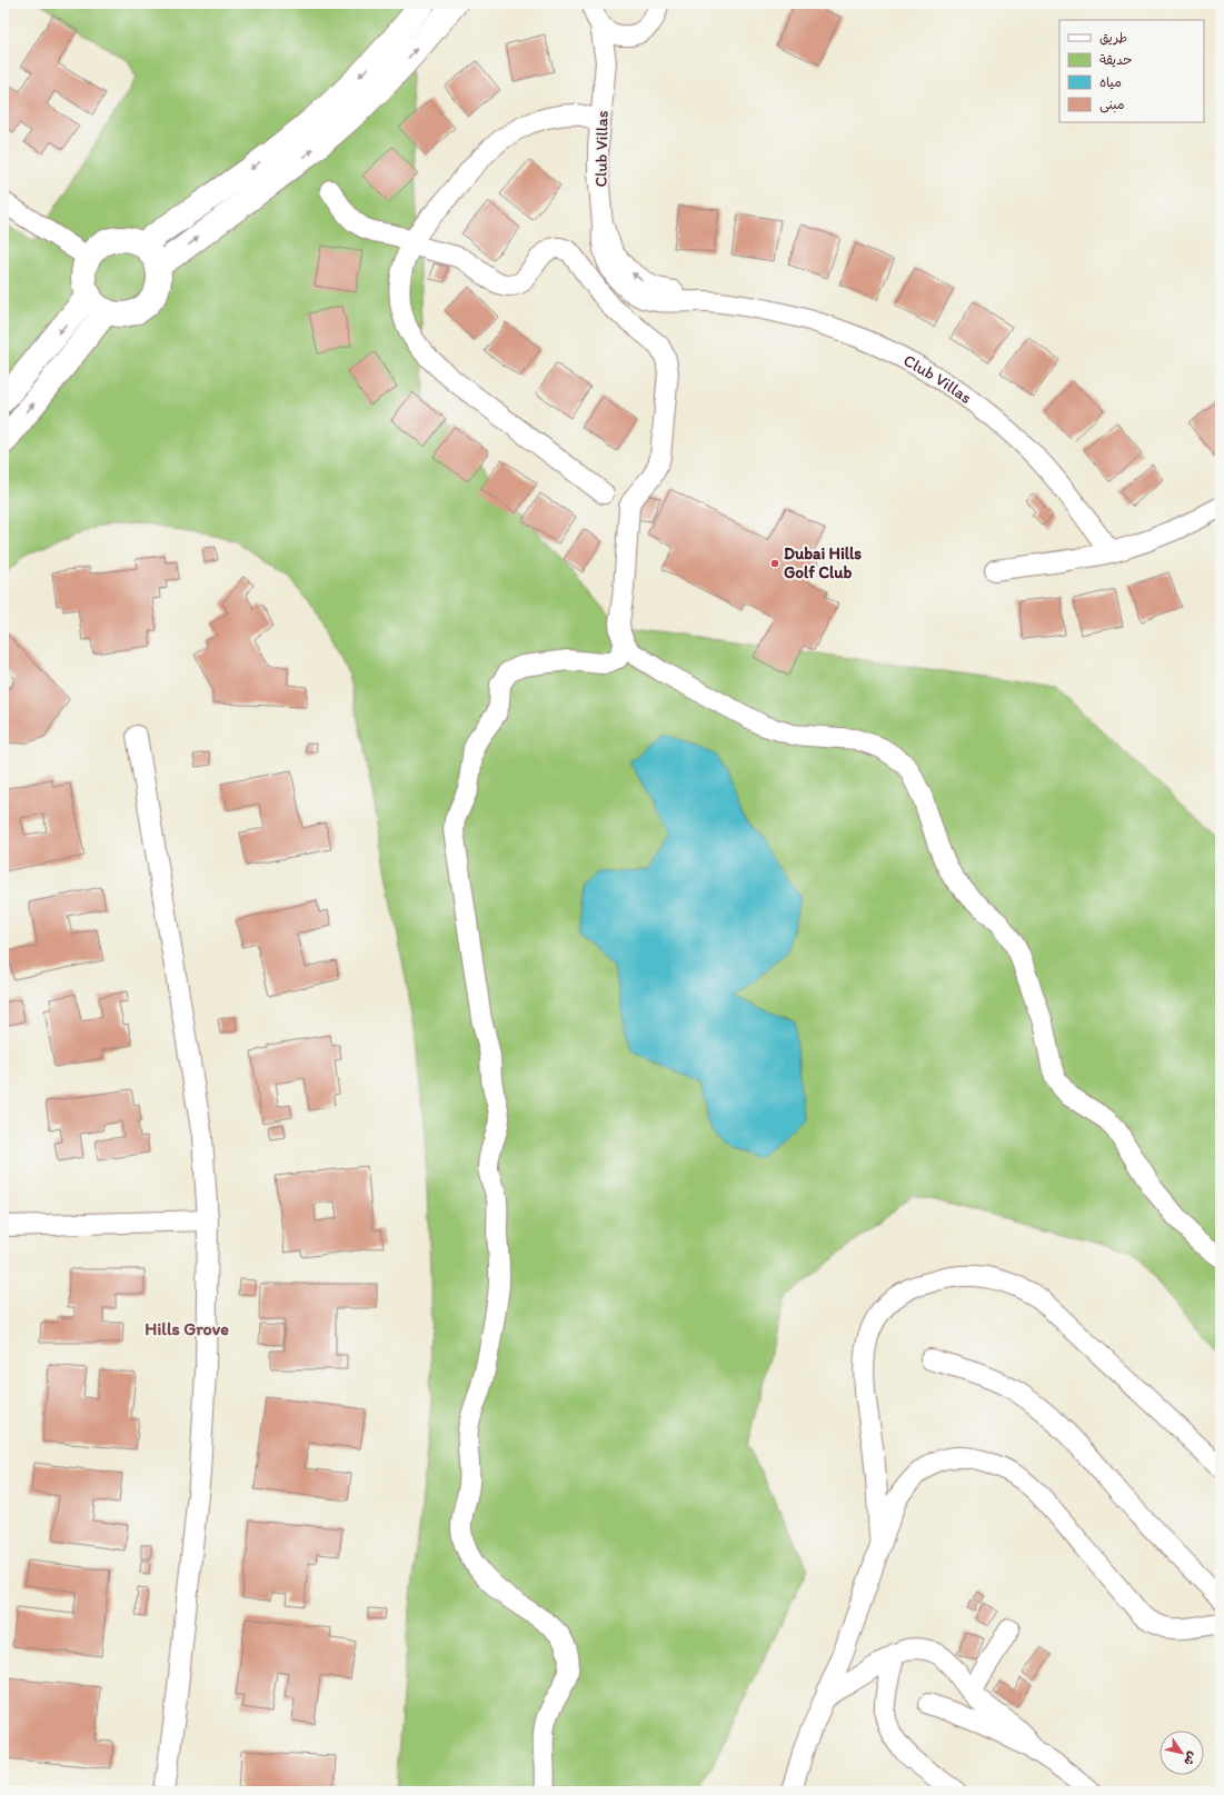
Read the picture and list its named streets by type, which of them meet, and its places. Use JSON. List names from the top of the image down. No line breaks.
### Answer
{"streets":{"street":["Club Villas"]},"districts":["Hills Grove"],"places":["Dubai Hills Golf Club"],"legend":["طريق","حديقة","مياه","مبنى"],"north":"bottom right"}
